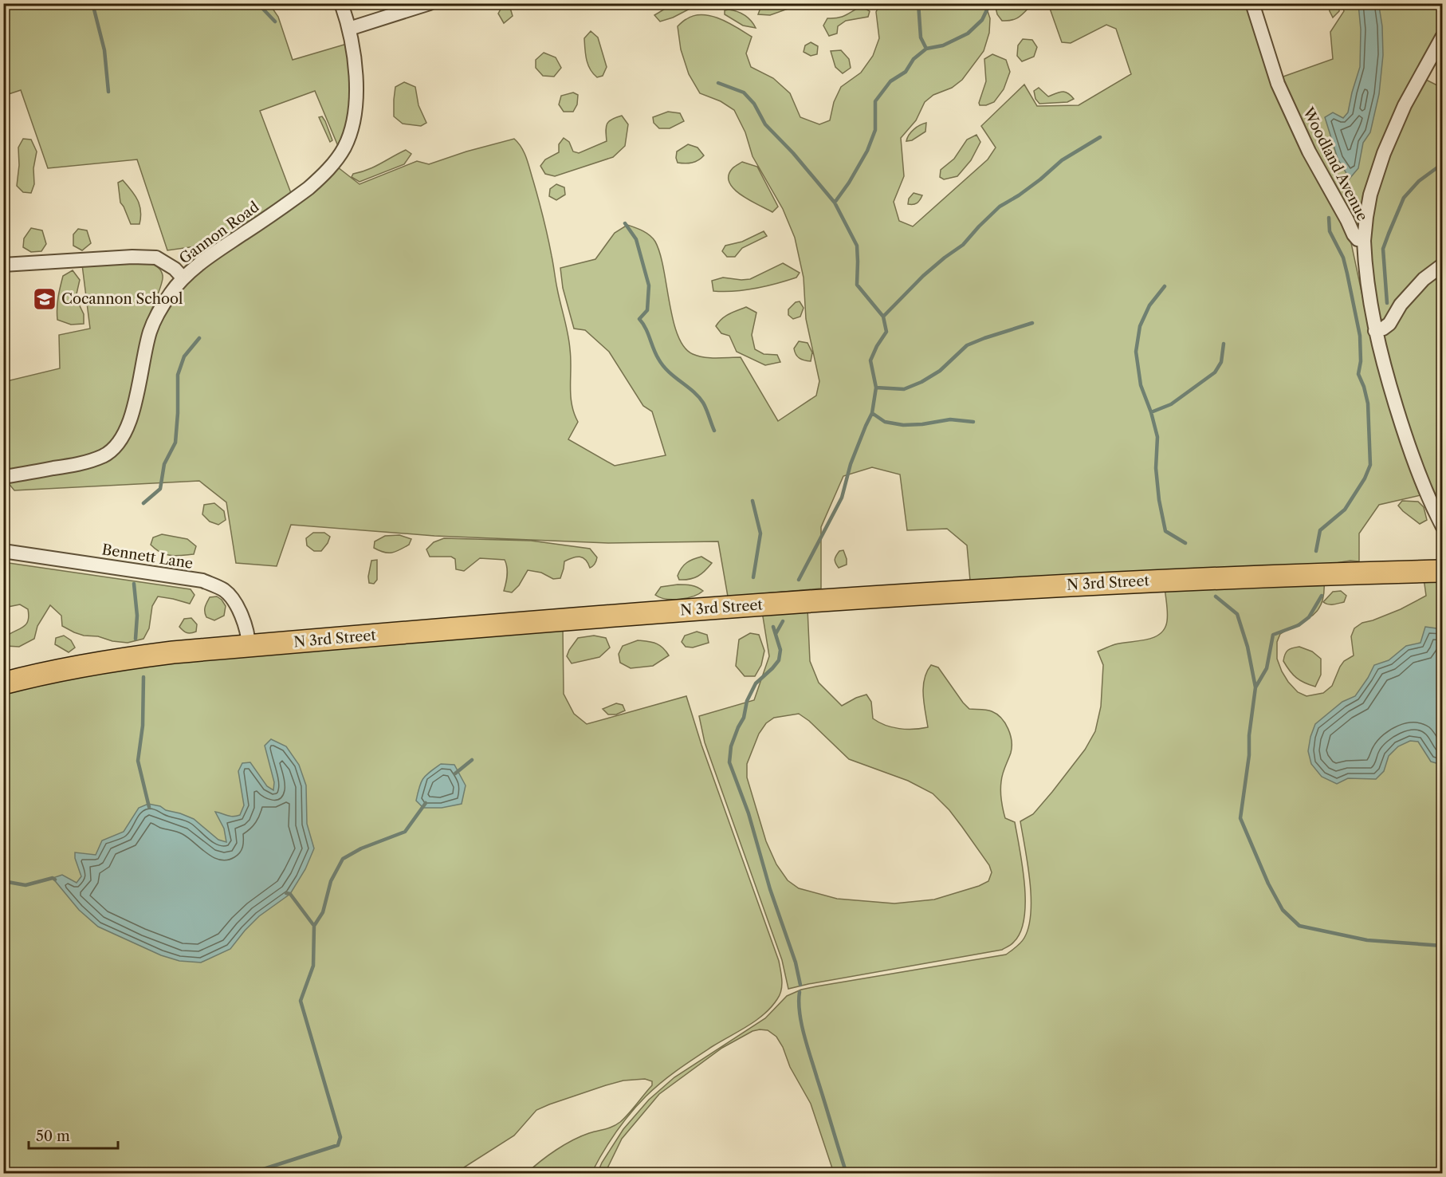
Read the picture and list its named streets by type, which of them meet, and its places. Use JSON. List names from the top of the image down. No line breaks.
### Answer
{"streets":{"main road":["N 3rd Street"],"street":["Woodland Avenue","Gannon Road","Bennett Lane"]},"crossings":[["Bennett Lane","N 3rd Street"]],"places":{"school or university":["Cocannon School"]},"scale_bar":"50 m"}
